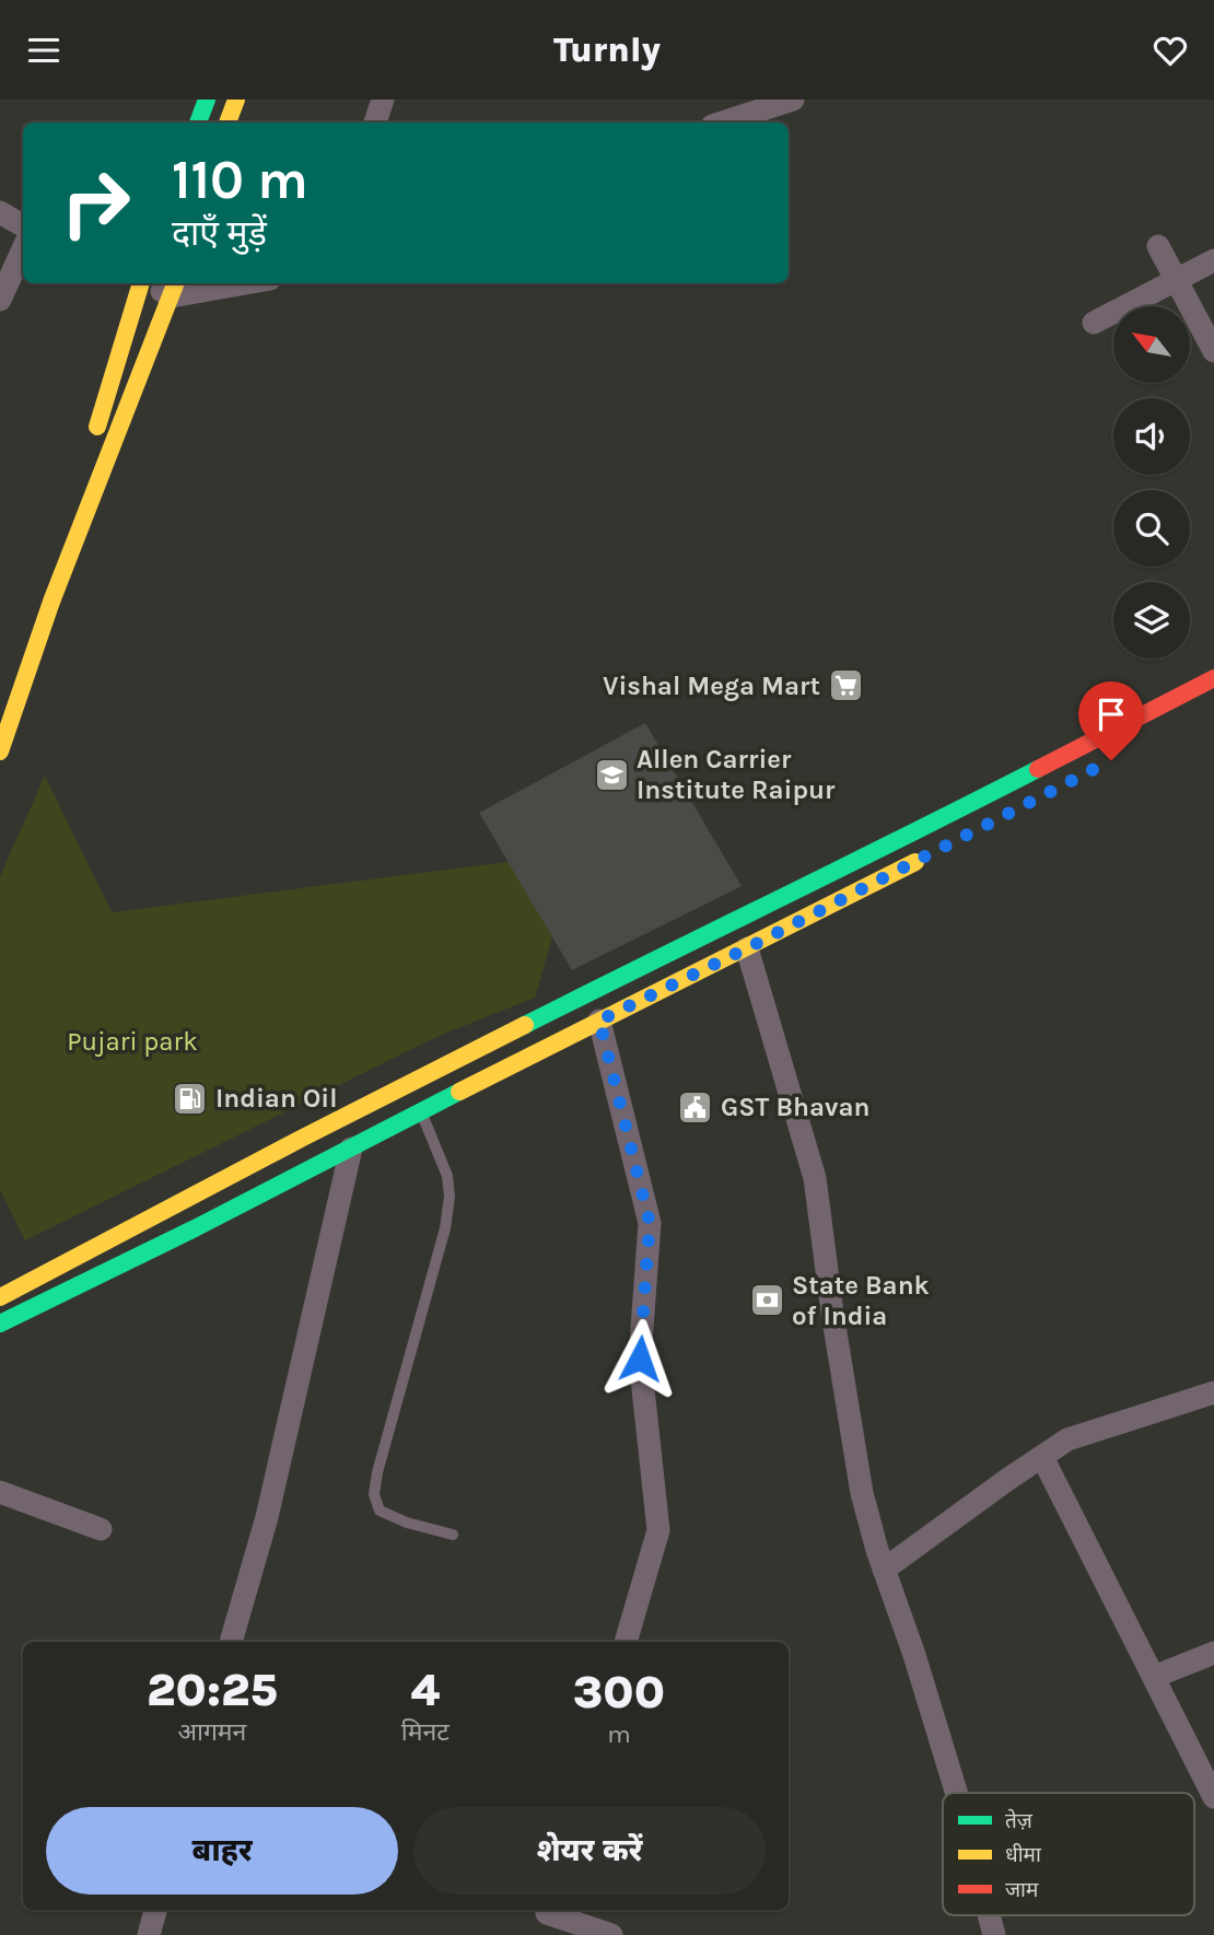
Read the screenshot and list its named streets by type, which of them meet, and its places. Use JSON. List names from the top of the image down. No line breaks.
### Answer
{"parks":["Pujari park"],"places":{"supermarket":["Vishal Mega Mart"],"school or university":["Allen Carrier Institute Raipur"],"fuel station":["Indian Oil"],"public building":["GST Bhavan"],"bank":["State Bank of India"]},"legend":["तेज़","धीमा","जाम"],"north":"top left","page":{"header":"Turnly","turn":["110 m","दाएँ मुड़ें"],"eta":["20:25","आगमन","4","मिनट","300","m"],"buttons":["बाहर","शेयर करें"]}}
